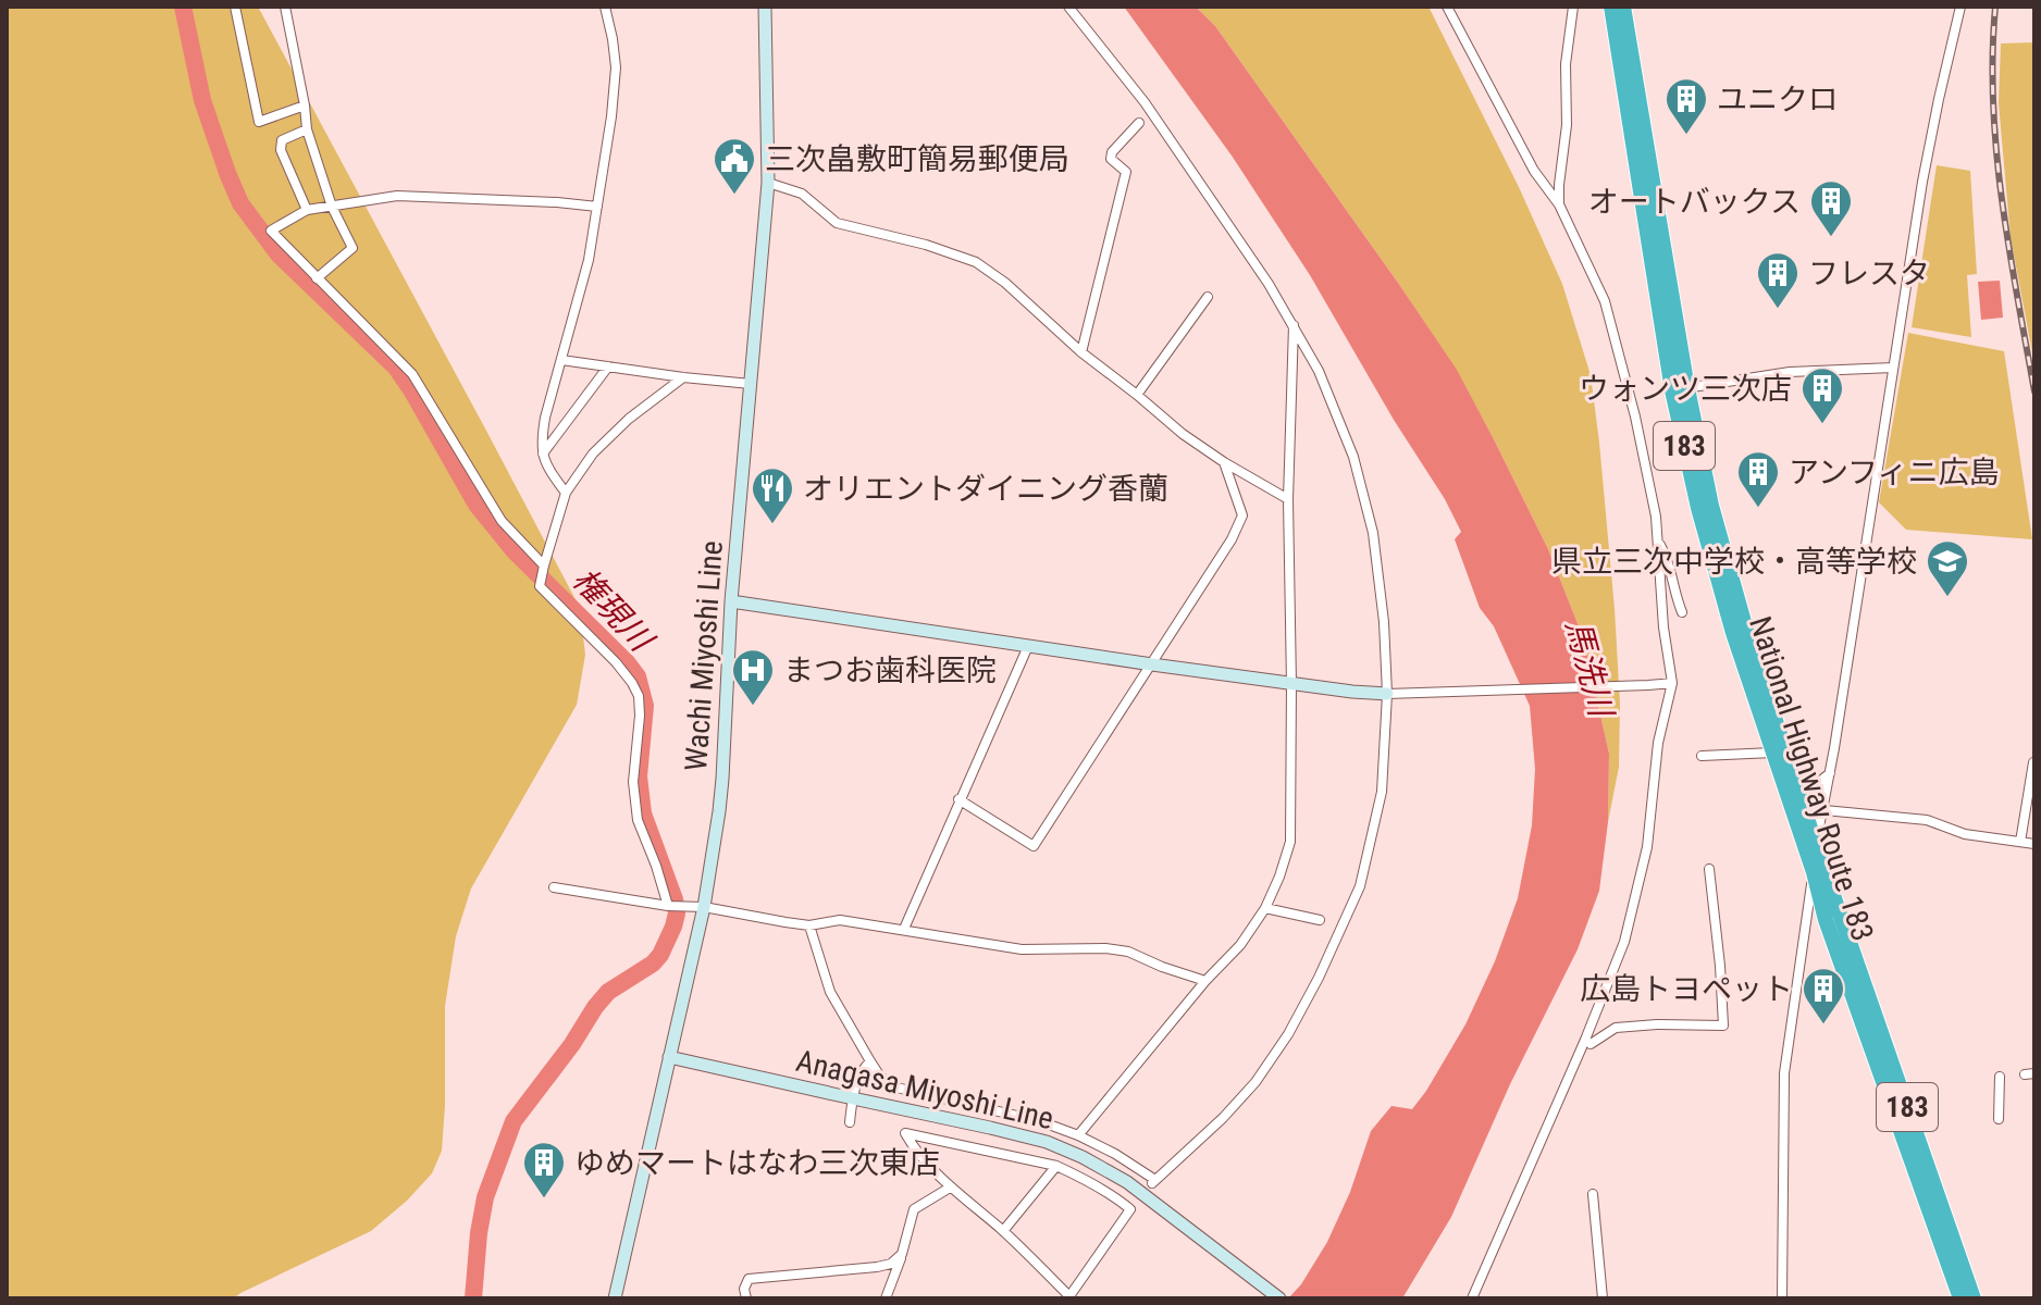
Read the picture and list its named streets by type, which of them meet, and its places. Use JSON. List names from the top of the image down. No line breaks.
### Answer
{"streets":{"highway":["183","National Highway Route 183"],"main road":["Wachi Miyoshi Line","Anagasa Miyoshi Line"]},"crossings":[["Wachi Miyoshi Line","Anagasa Miyoshi Line"]],"water":["権現川","馬洗川"],"places":{"building":["ユニクロ","オートバックス","フレスタ","ウォンツ三次店","アンフィニ広島","広島トヨペット","ゆめマートはなわ三次東店"],"public building":["三次畠敷町簡易郵便局"],"restaurant":["オリエントダイニング香蘭"],"school or university":["県立三次中学校・高等学校"],"hospital":["まつお歯科医院"]}}
